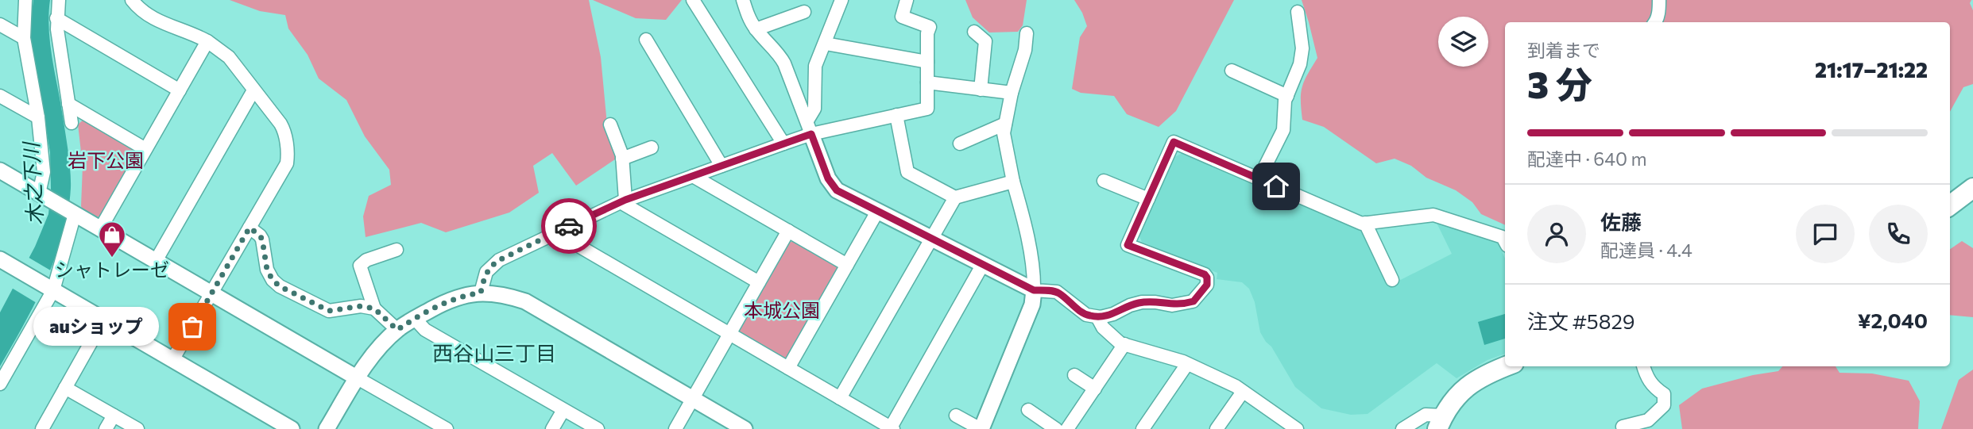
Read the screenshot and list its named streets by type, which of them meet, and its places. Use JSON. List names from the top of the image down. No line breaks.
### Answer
{"districts":["西谷山三丁目"],"water":["木之下川"],"parks":["岩下公園","本城公園"],"places":{"shop":["シャトレーゼ"],"other":["auショップ"]},"page":{"heading":["3 分","到着まで","21:17–21:22"],"panel":["佐藤","配達員 · 4.4","注文 #5829","¥2,040"],"bar":"配達中 · 640 m","bubble":"auショップ"}}
